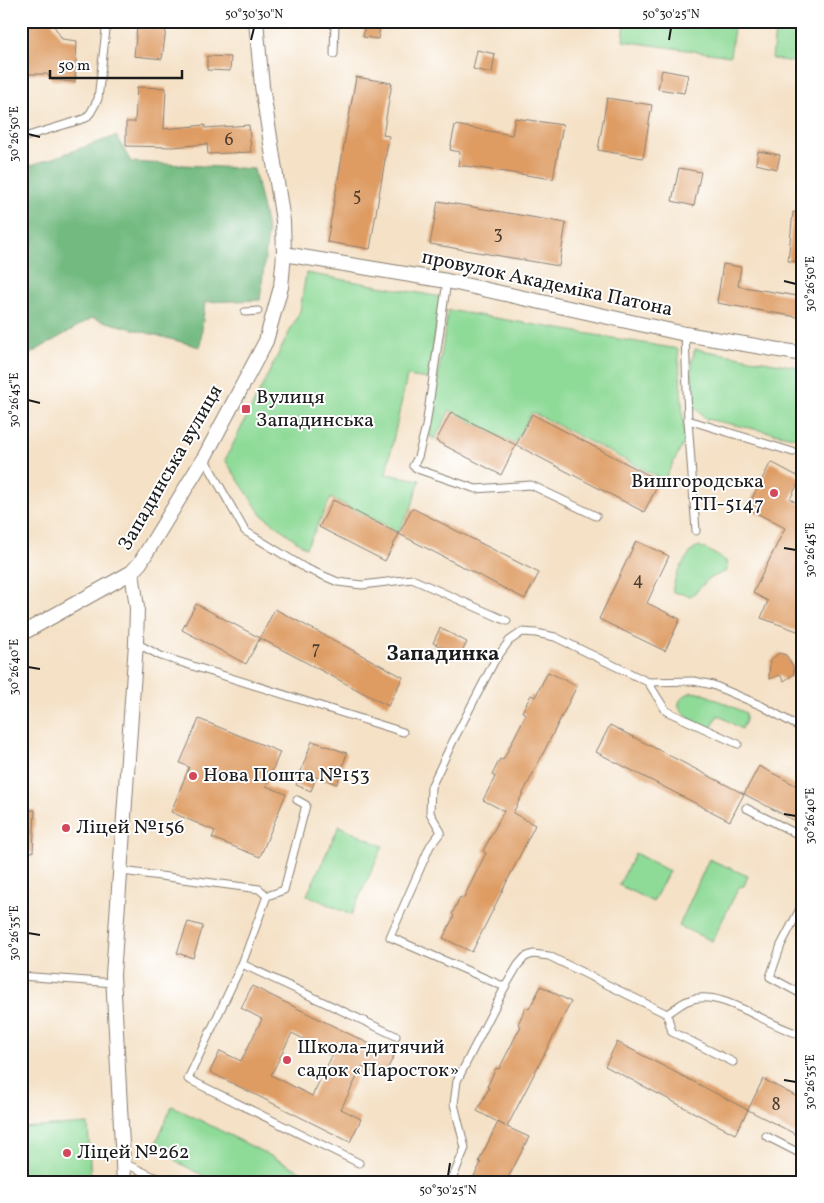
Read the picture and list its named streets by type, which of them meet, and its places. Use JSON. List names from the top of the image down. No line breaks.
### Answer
{"streets":{"street":["провулок Академіка Патона","Западинська вулиця"]},"crossings":[["провулок Академіка Патона","Западинська вулиця"]],"districts":["Западинка"],"places":{"transit":["Вулиця Западинська"],"other":["Вишгородська ТП-5147","Нова Пошта №153","Ліцей №156","Школа-дитячий садок «Паросток»","Ліцей №262"]},"house_numbers":["6","5","3","4","7","8"],"scale_bar":"50 m","coordinates":["50°30'30\"N","50°30'25\"N","30°26'50\"E","30°26'45\"E","30°26'40\"E","30°26'35\"E"]}
